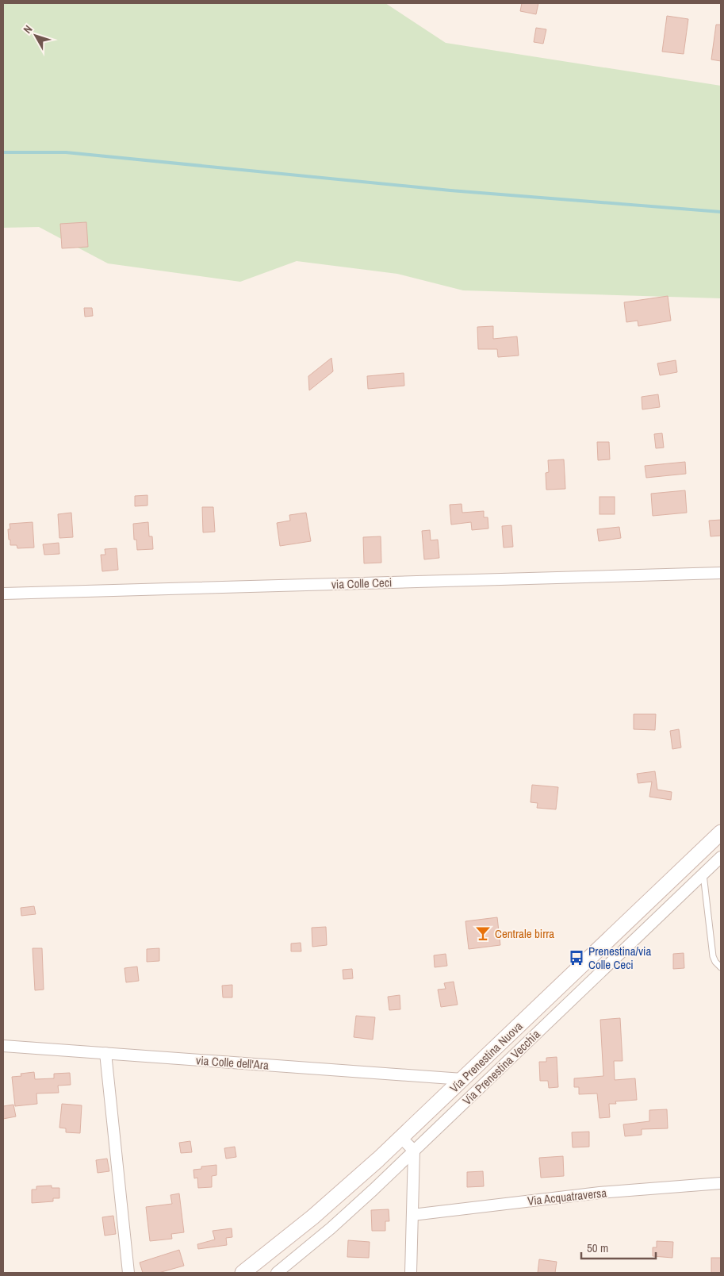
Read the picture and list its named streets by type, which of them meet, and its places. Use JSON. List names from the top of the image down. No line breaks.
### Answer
{"streets":{"main road":["Via Prenestina Nuova"],"street":["via Colle Ceci","via Colle dell'Ara","Via Prenestina Vecchia","Via Acquatraversa"]},"crossings":[["Via Prenestina Nuova","via Colle dell'Ara"]],"places":{"bar":["Centrale birra"],"bus stop":["Prenestina/via Colle Ceci"]},"scale_bar":"50 m","north":"top left"}
